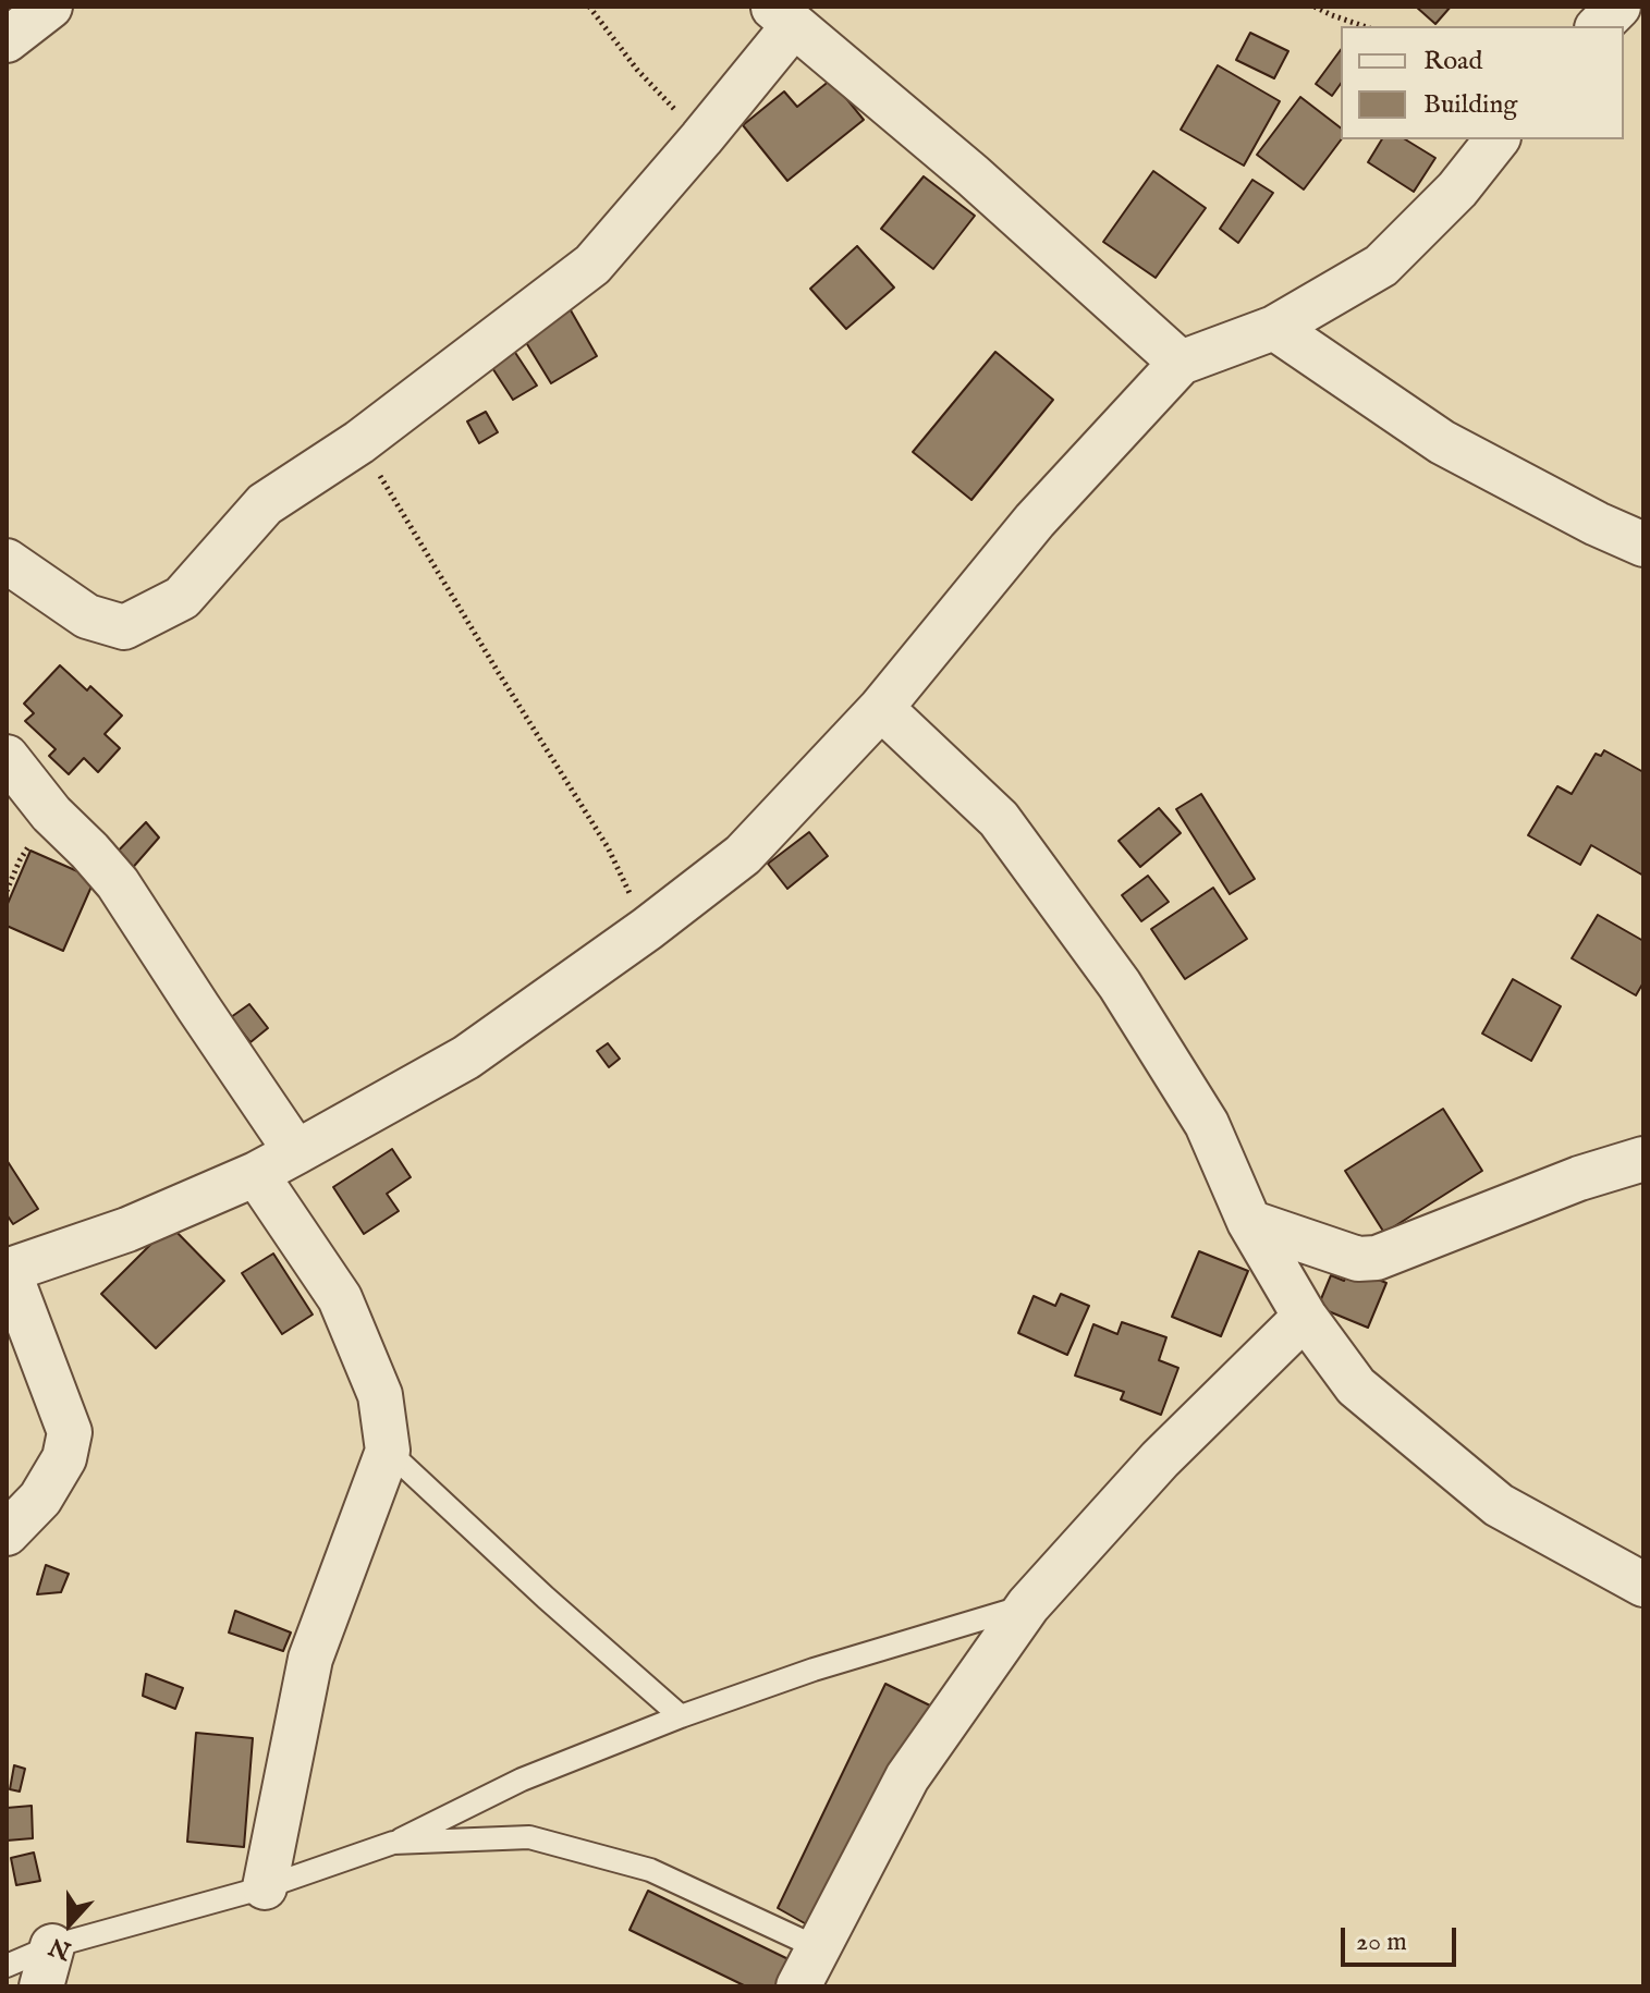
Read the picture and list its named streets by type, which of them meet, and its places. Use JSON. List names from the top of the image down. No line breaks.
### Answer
{"legend":["Road","Building"],"scale_bar":"20 m","north":"bottom"}
